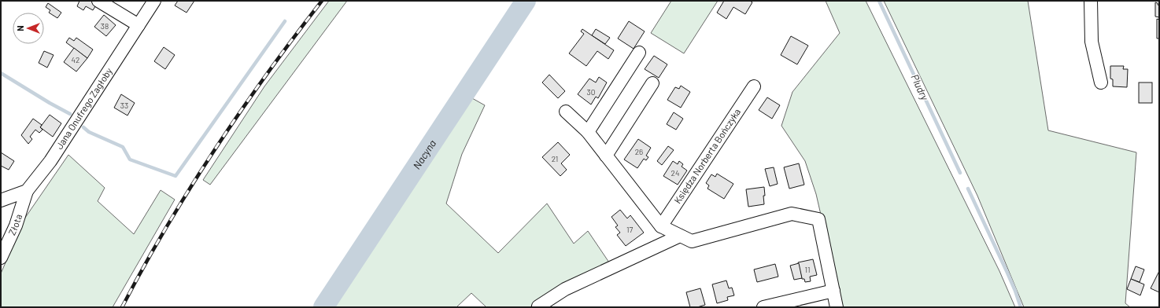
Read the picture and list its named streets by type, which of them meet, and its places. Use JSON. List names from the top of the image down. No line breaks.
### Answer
{"streets":{"street":["Jana Onufrego Zagłoby","Księdza Norberta Bończyka","Złota"]},"crossings":[["Jana Onufrego Zagłoby","Złota"]],"water":["Pludry","Nacyna"],"house_numbers":["38","42","30","33","26","21","24","17","11"],"north":"left"}
